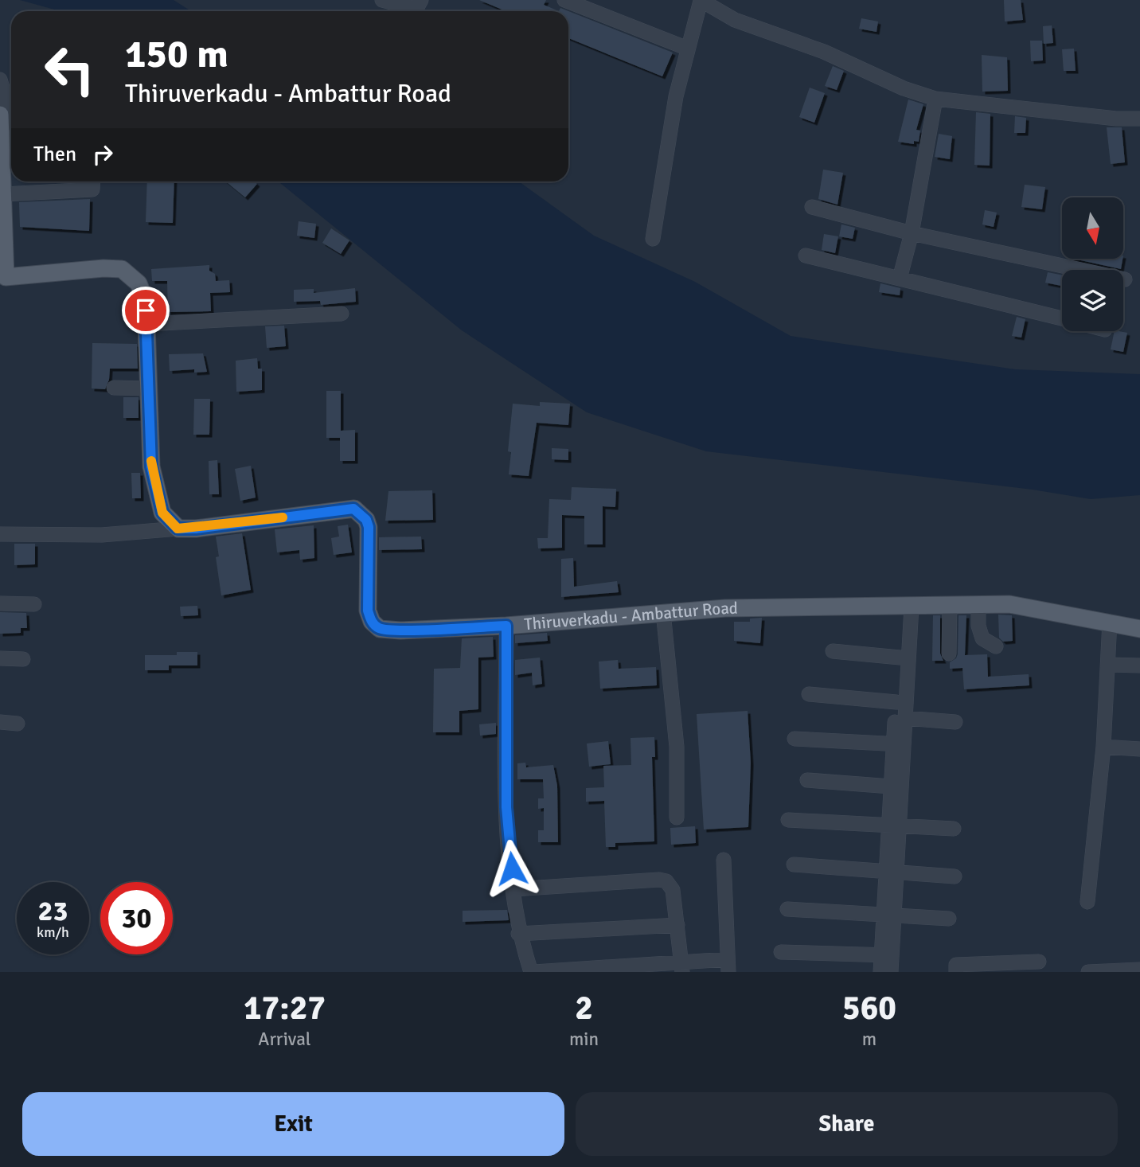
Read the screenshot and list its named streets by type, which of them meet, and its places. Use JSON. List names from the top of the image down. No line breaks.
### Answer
{"streets":{"main road":["Thiruverkadu - Ambattur Road"]},"north":"bottom","page":{"turn":["150 m","Thiruverkadu - Ambattur Road"],"then":"Then","speed":"23 km/h","limit":"30","eta":["17:27","Arrival","2","min","560","m"],"buttons":["Exit","Share"]}}
